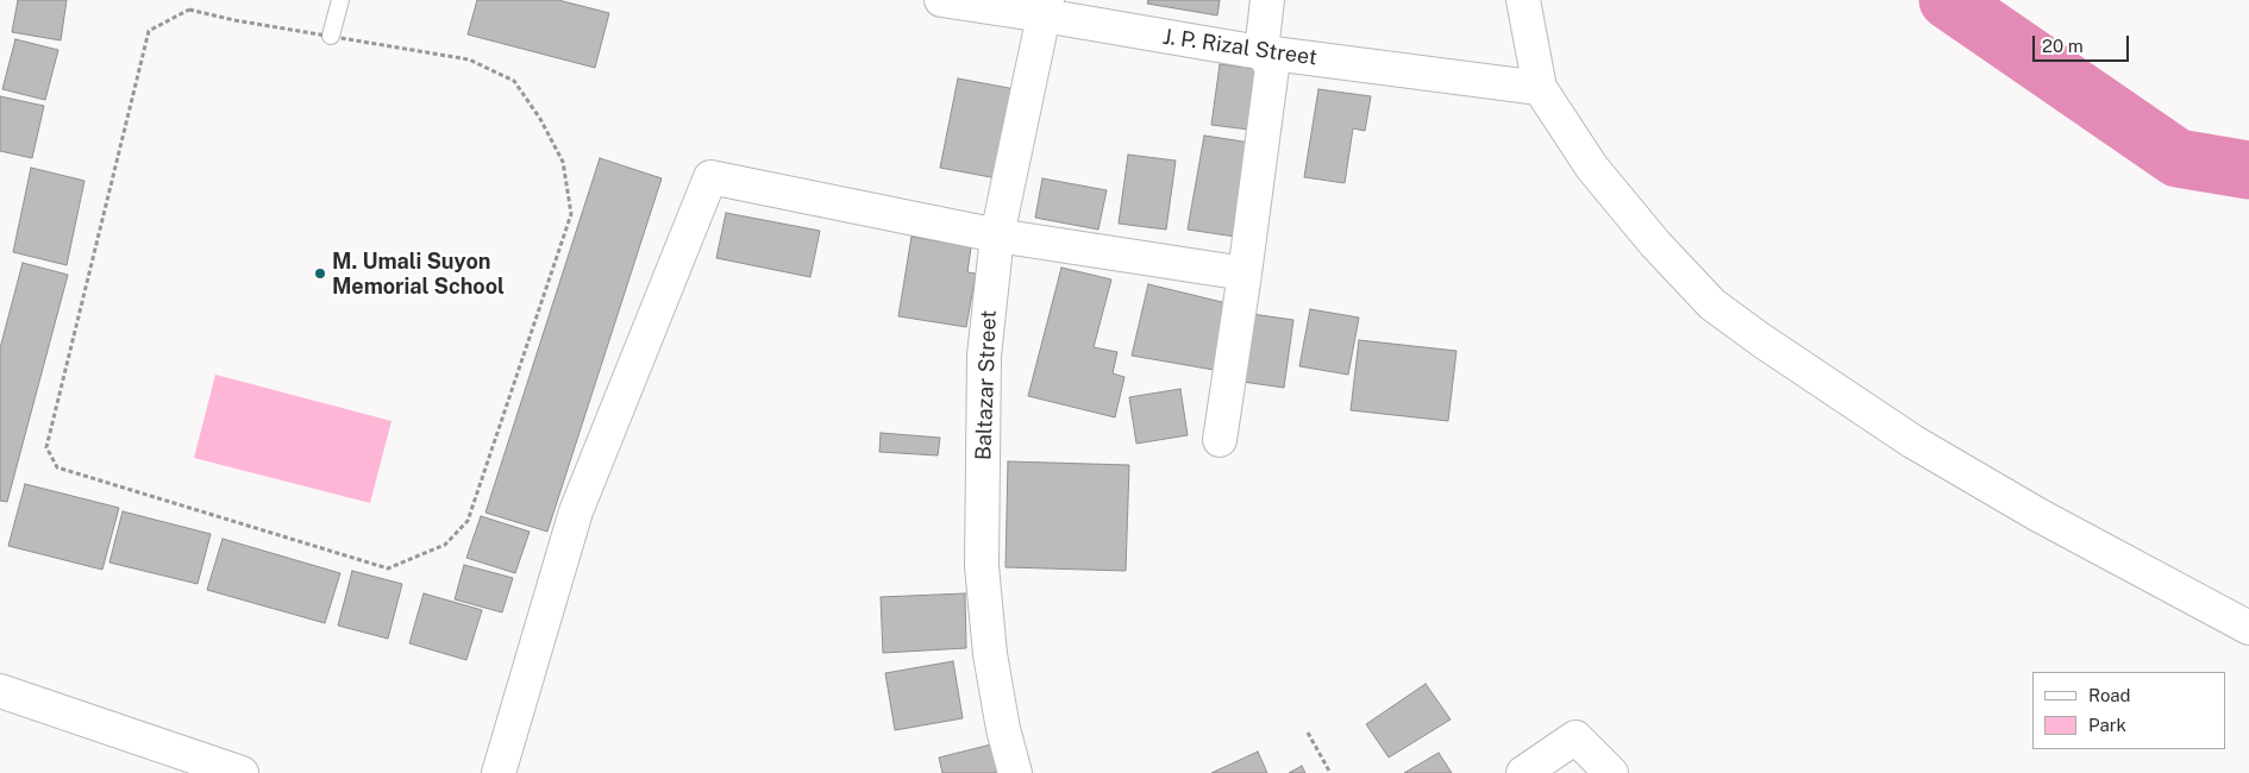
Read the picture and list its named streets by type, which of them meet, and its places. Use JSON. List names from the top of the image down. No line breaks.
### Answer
{"streets":{"street":["J. P. Rizal Street","Baltazar Street"]},"crossings":[["J. P. Rizal Street","Baltazar Street"]],"places":["M. Umali Suyon Memorial School"],"legend":["Road","Park"],"scale_bar":"20 m"}
